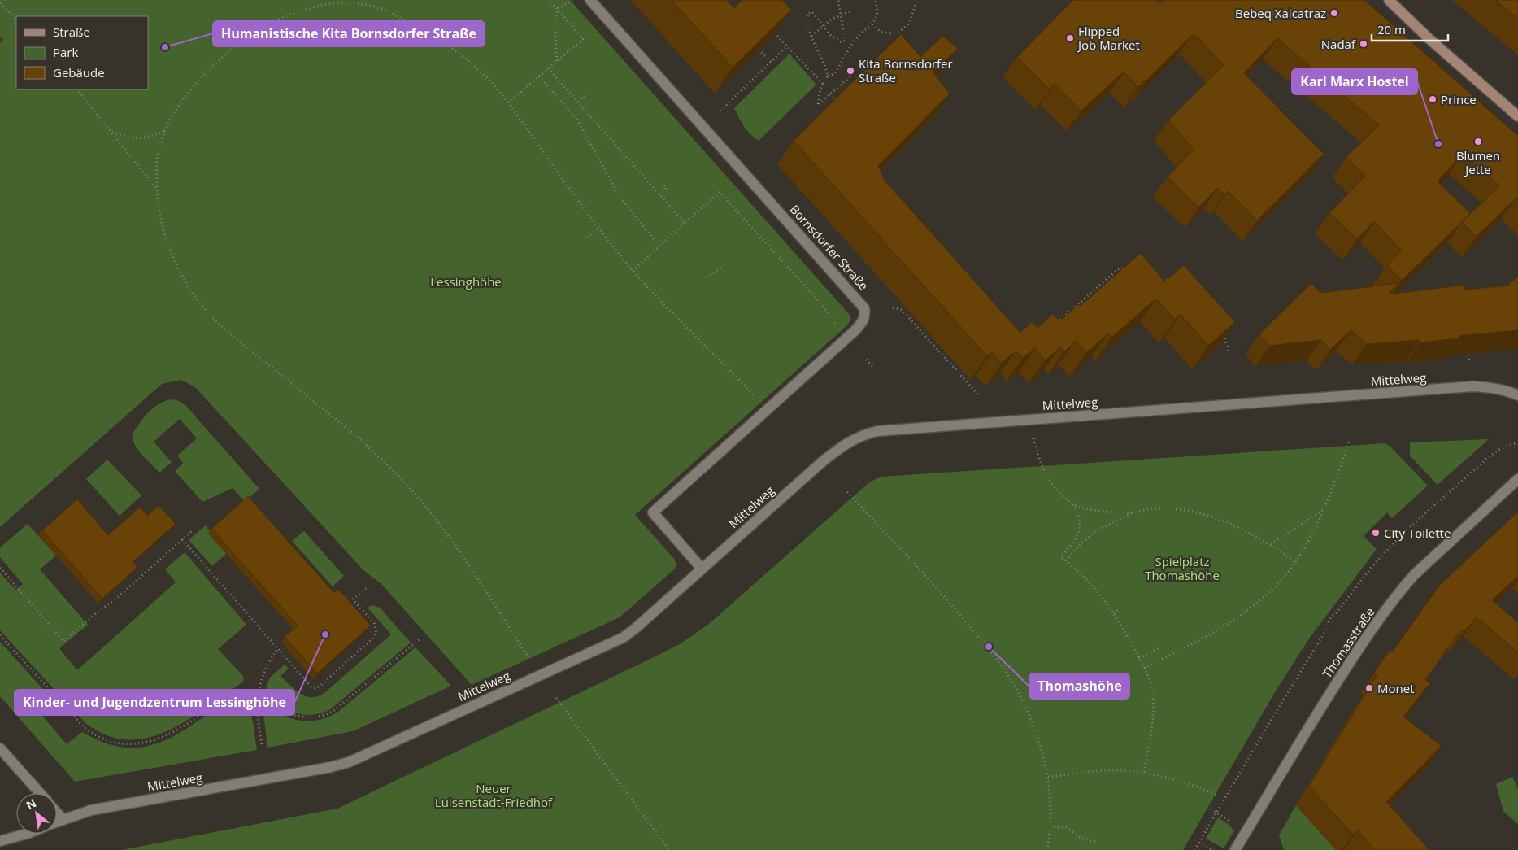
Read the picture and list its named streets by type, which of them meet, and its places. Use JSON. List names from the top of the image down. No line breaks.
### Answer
{"streets":{"street":["Bornsdorfer Straße","Mittelweg","Thomasstraße"]},"crossings":[["Bornsdorfer Straße","Mittelweg"]],"parks":["Lessinghöhe","Spielplatz Thomashöhe","Neuer Luisenstadt-Friedhof"],"places":["Bebeq Xalcatraz","Flipped Job Market","Nadaf","Humanistische Kita Bornsdorfer Straße","Kita Bornsdorfer Straße","Prince","Blumen Jette","Karl Marx Hostel","City Toilette","Kinder- und Jugendzentrum Lessinghöhe","Thomashöhe","Monet"],"legend":["Straße","Park","Gebäude"],"scale_bar":"20 m","north":"top left"}
